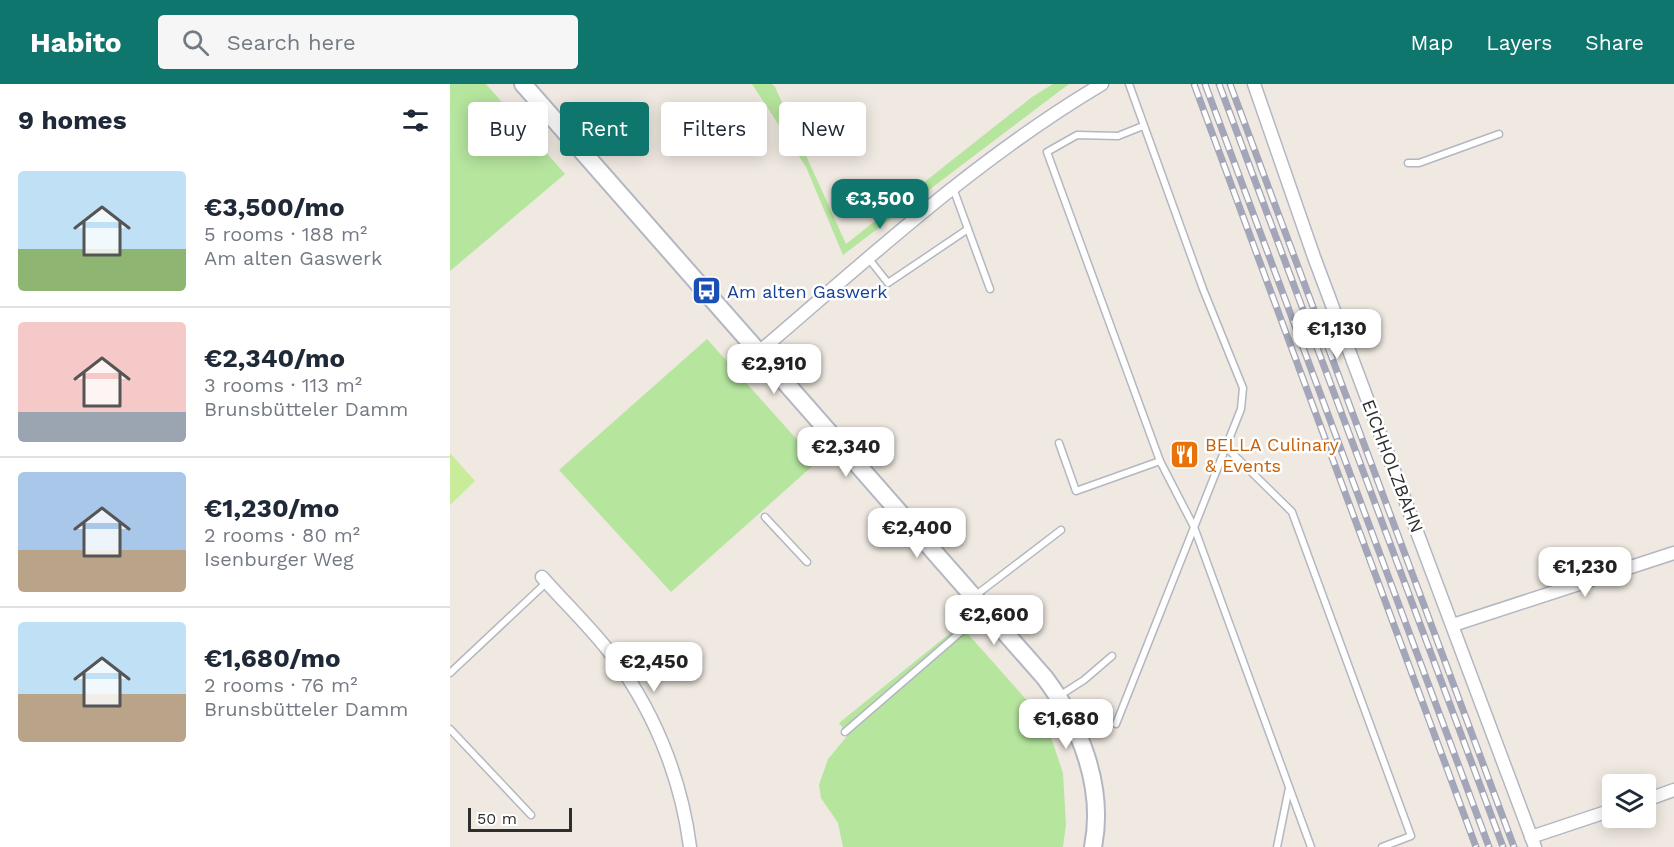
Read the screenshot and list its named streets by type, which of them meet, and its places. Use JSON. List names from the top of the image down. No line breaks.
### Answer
{"streets":{"street":["EICHHOLZBAHN"]},"places":{"bus stop":["Am alten Gaswerk"],"restaurant":["BELLA Culinary & Events"]},"scale_bar":"50 m","page":{"header":"Habito","search":"Search here","nav":["Map","Layers","Share"],"heading":"9 homes","chip":["Buy","Rent","Filters","New"],"list":[{"name":"€3,500/mo","note":"5 rooms · 188 m² · Am alten Gaswerk"},{"name":"€2,340/mo","note":"3 rooms · 113 m² · Brunsbütteler Damm"},{"name":"€1,230/mo","note":"2 rooms · 80 m² · Isenburger Weg"},{"name":"€1,680/mo","note":"2 rooms · 76 m² · Brunsbütteler Damm"}],"price":["€3,500","€1,130","€2,910","€2,340","€2,400","€1,230","€2,600","€2,450","€1,680"],"scale":"50 m"}}
